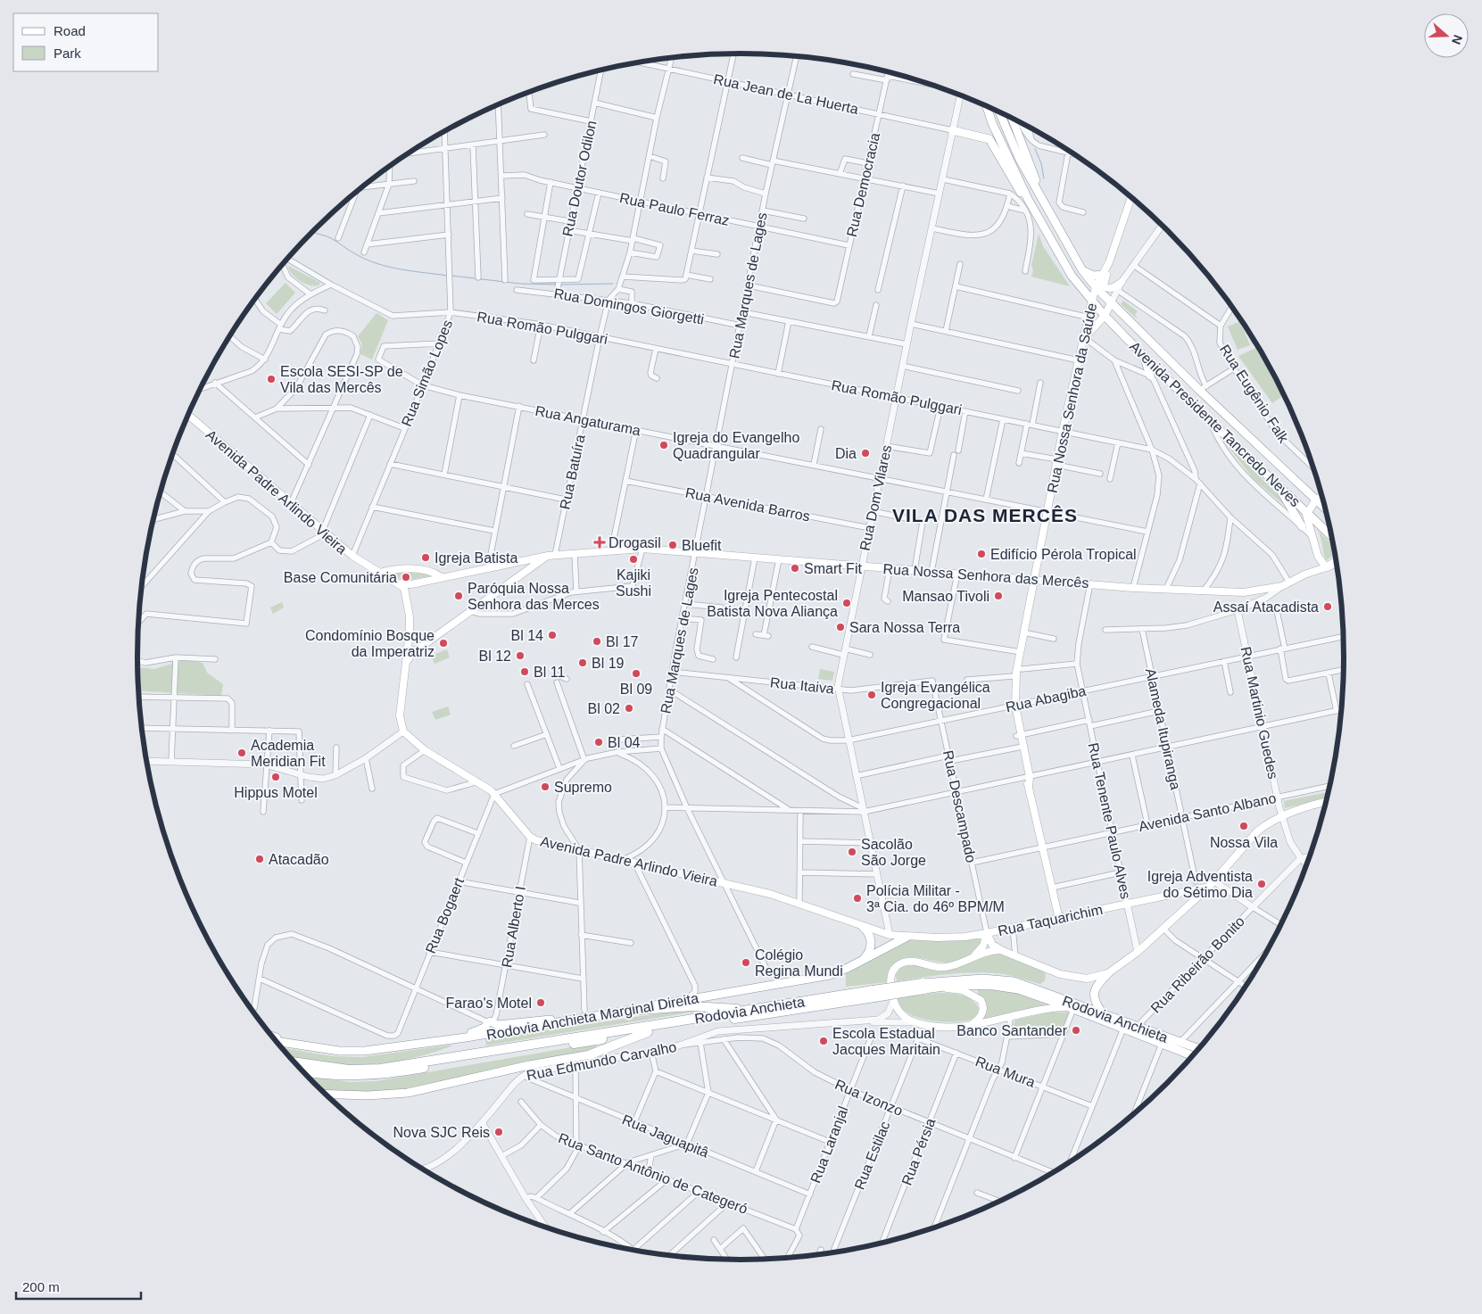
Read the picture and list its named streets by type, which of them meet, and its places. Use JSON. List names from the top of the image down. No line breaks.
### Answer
{"streets":{"highway":["Avenida Presidente Tancredo Neves","Rodovia Anchieta","Rodovia Anchieta Marginal Direita"],"main road":["Rua Nossa Senhora da Saúde","Avenida Padre Arlindo Vieira","Rua Nossa Senhora das Mercês","Rua Taquarichim","Rua Edmundo Carvalho"],"street":["Rua Jean de La Huerta","Rua Doutor Odilon","Rua Democracia","Rua Paulo Ferraz","Rua Marques de Lages","Rua Domingos Giorgetti","Rua Romão Pulggari","Rua Simão Lopes","Rua Eugênio Falk","Rua Angaturama","Rua Batuíra","Rua Dom Vilares","Rua Avenida Barros","Rua Itaiva","Rua Abagiba","Rua Martinio Guedes","Alameda Itupiranga","Rua Descampado","Avenida Santo Albano","Rua Tenente Paulo Alves","Rua Bogaert","Rua Alberto I","Rua Ribeirão Bonito","Rua Mura","Rua Izonzo","Rua Jaguapitâ","Rua Laranjal","Rua Pérsia","Rua Estilac","Rua Santo Antônio de Categeró"]},"crossings":[["Rua Jean de La Huerta","Rua Democracia"],["Rua Jean de La Huerta","Rua Marques de Lages"],["Rua Jean de La Huerta","Rua Dom Vilares"],["Rua Doutor Odilon","Rua Paulo Ferraz"],["Rua Doutor Odilon","Rua Domingos Giorgetti"],["Rua Democracia","Rua Paulo Ferraz"],["Rua Democracia","Rua Marques de Lages"],["Rua Paulo Ferraz","Rua Marques de Lages"],["Rua Marques de Lages","Rua Domingos Giorgetti"],["Rua Marques de Lages","Rua Romão Pulggari"],["Rua Marques de Lages","Rua Angaturama"],["Rua Marques de Lages","Avenida Padre Arlindo Vieira"],["Rua Marques de Lages","Rua Avenida Barros"],["Rua Marques de Lages","Rua Nossa Senhora das Mercês"],["Rua Marques de Lages","Rua Itaiva"],["Rua Domingos Giorgetti","Rua Batuíra"],["Rua Romão Pulggari","Rua Simão Lopes"],["Rua Romão Pulggari","Rua Nossa Senhora da Saúde"],["Rua Romão Pulggari","Rua Batuíra"],["Rua Romão Pulggari","Rua Dom Vilares"],["Rua Romão Pulggari","Rua Nossa Senhora das Mercês"],["Rua Simão Lopes","Rua Angaturama"],["Rua Simão Lopes","Avenida Padre Arlindo Vieira"],["Rua Nossa Senhora da Saúde","Rua Angaturama"],["Rua Nossa Senhora da Saúde","Avenida Presidente Tancredo Neves"],["Rua Nossa Senhora da Saúde","Rua Nossa Senhora das Mercês"],["Rua Nossa Senhora da Saúde","Rua Abagiba"],["Rua Nossa Senhora da Saúde","Avenida Santo Albano"],["Rua Nossa Senhora da Saúde","Rua Taquarichim"],["Rua Angaturama","Rua Batuíra"],["Rua Angaturama","Rua Dom Vilares"],["Rua Batuíra","Rua Nossa Senhora das Mercês"],["Avenida Padre Arlindo Vieira","Rua Dom Vilares"],["Avenida Padre Arlindo Vieira","Rua Nossa Senhora das Mercês"],["Avenida Padre Arlindo Vieira","Rua Bogaert"],["Avenida Padre Arlindo Vieira","Rua Taquarichim"],["Avenida Padre Arlindo Vieira","Rua Alberto I"],["Rua Dom Vilares","Rua Avenida Barros"],["Rua Dom Vilares","Rua Nossa Senhora das Mercês"],["Rua Dom Vilares","Rua Itaiva"],["Rua Dom Vilares","Rua Abagiba"],["Rua Dom Vilares","Rua Taquarichim"],["Rua Nossa Senhora das Mercês","Rua Tenente Paulo Alves"],["Rua Itaiva","Rua Abagiba"],["Rua Itaiva","Rua Descampado"],["Rua Abagiba","Rua Martinio Guedes"],["Rua Abagiba","Alameda Itupiranga"],["Rua Abagiba","Rua Descampado"],["Rua Abagiba","Rua Tenente Paulo Alves"],["Rua Martinio Guedes","Avenida Santo Albano"],["Rua Martinio Guedes","Rua Ribeirão Bonito"],["Alameda Itupiranga","Avenida Santo Albano"],["Rua Descampado","Avenida Santo Albano"],["Rua Descampado","Rua Taquarichim"],["Avenida Santo Albano","Rua Tenente Paulo Alves"],["Rua Tenente Paulo Alves","Rua Taquarichim"],["Rua Taquarichim","Rodovia Anchieta Marginal Direita"],["Rua Ribeirão Bonito","Rodovia Anchieta"],["Rodovia Anchieta","Rua Edmundo Carvalho"],["Rua Edmundo Carvalho","Rua Izonzo"],["Rua Edmundo Carvalho","Rua Jaguapitâ"],["Rua Mura","Rua Pérsia"],["Rua Mura","Rua Estilac"],["Rua Izonzo","Rua Laranjal"],["Rua Izonzo","Rua Pérsia"],["Rua Izonzo","Rua Estilac"],["Rua Jaguapitâ","Rua Laranjal"],["Rua Laranjal","Rua Santo Antônio de Categeró"]],"districts":["VILA DAS MERCÊS"],"places":{"other":["Escola SESI-SP de Vila das Mercês","Igreja do Evangelho Quadrangular","Dia","Bluefit","Edifício Pérola Tropical","Igreja Batista","Kajiki Sushi","Smart Fit","Base Comunitária","Paróquia Nossa Senhora das Merces","Mansao Tivoli","Igreja Pentecostal Batista Nova Aliança","Assaí Atacadista","Sara Nossa Terra","Bl 14","Bl 17","Condomínio Bosque da Imperatriz","Bl 12","Bl 19","Bl 11","Bl 09","Igreja Evangélica Congregacional","Bl 02","Bl 04","Academia Meridian Fit","Hippus Motel","Supremo","Nossa Vila","Sacolão São Jorge","Atacadão","Igreja Adventista do Sétimo Dia","Polícia Militar - 3ª Cia. do 46º BPM/M","Colégio Regina Mundi","Farao's Motel","Banco Santander","Escola Estadual Jacques Maritain","Nova SJC Reis"],"health":["Drogasil"]},"legend":["Road","Park"],"scale_bar":"200 m","north":"right"}
